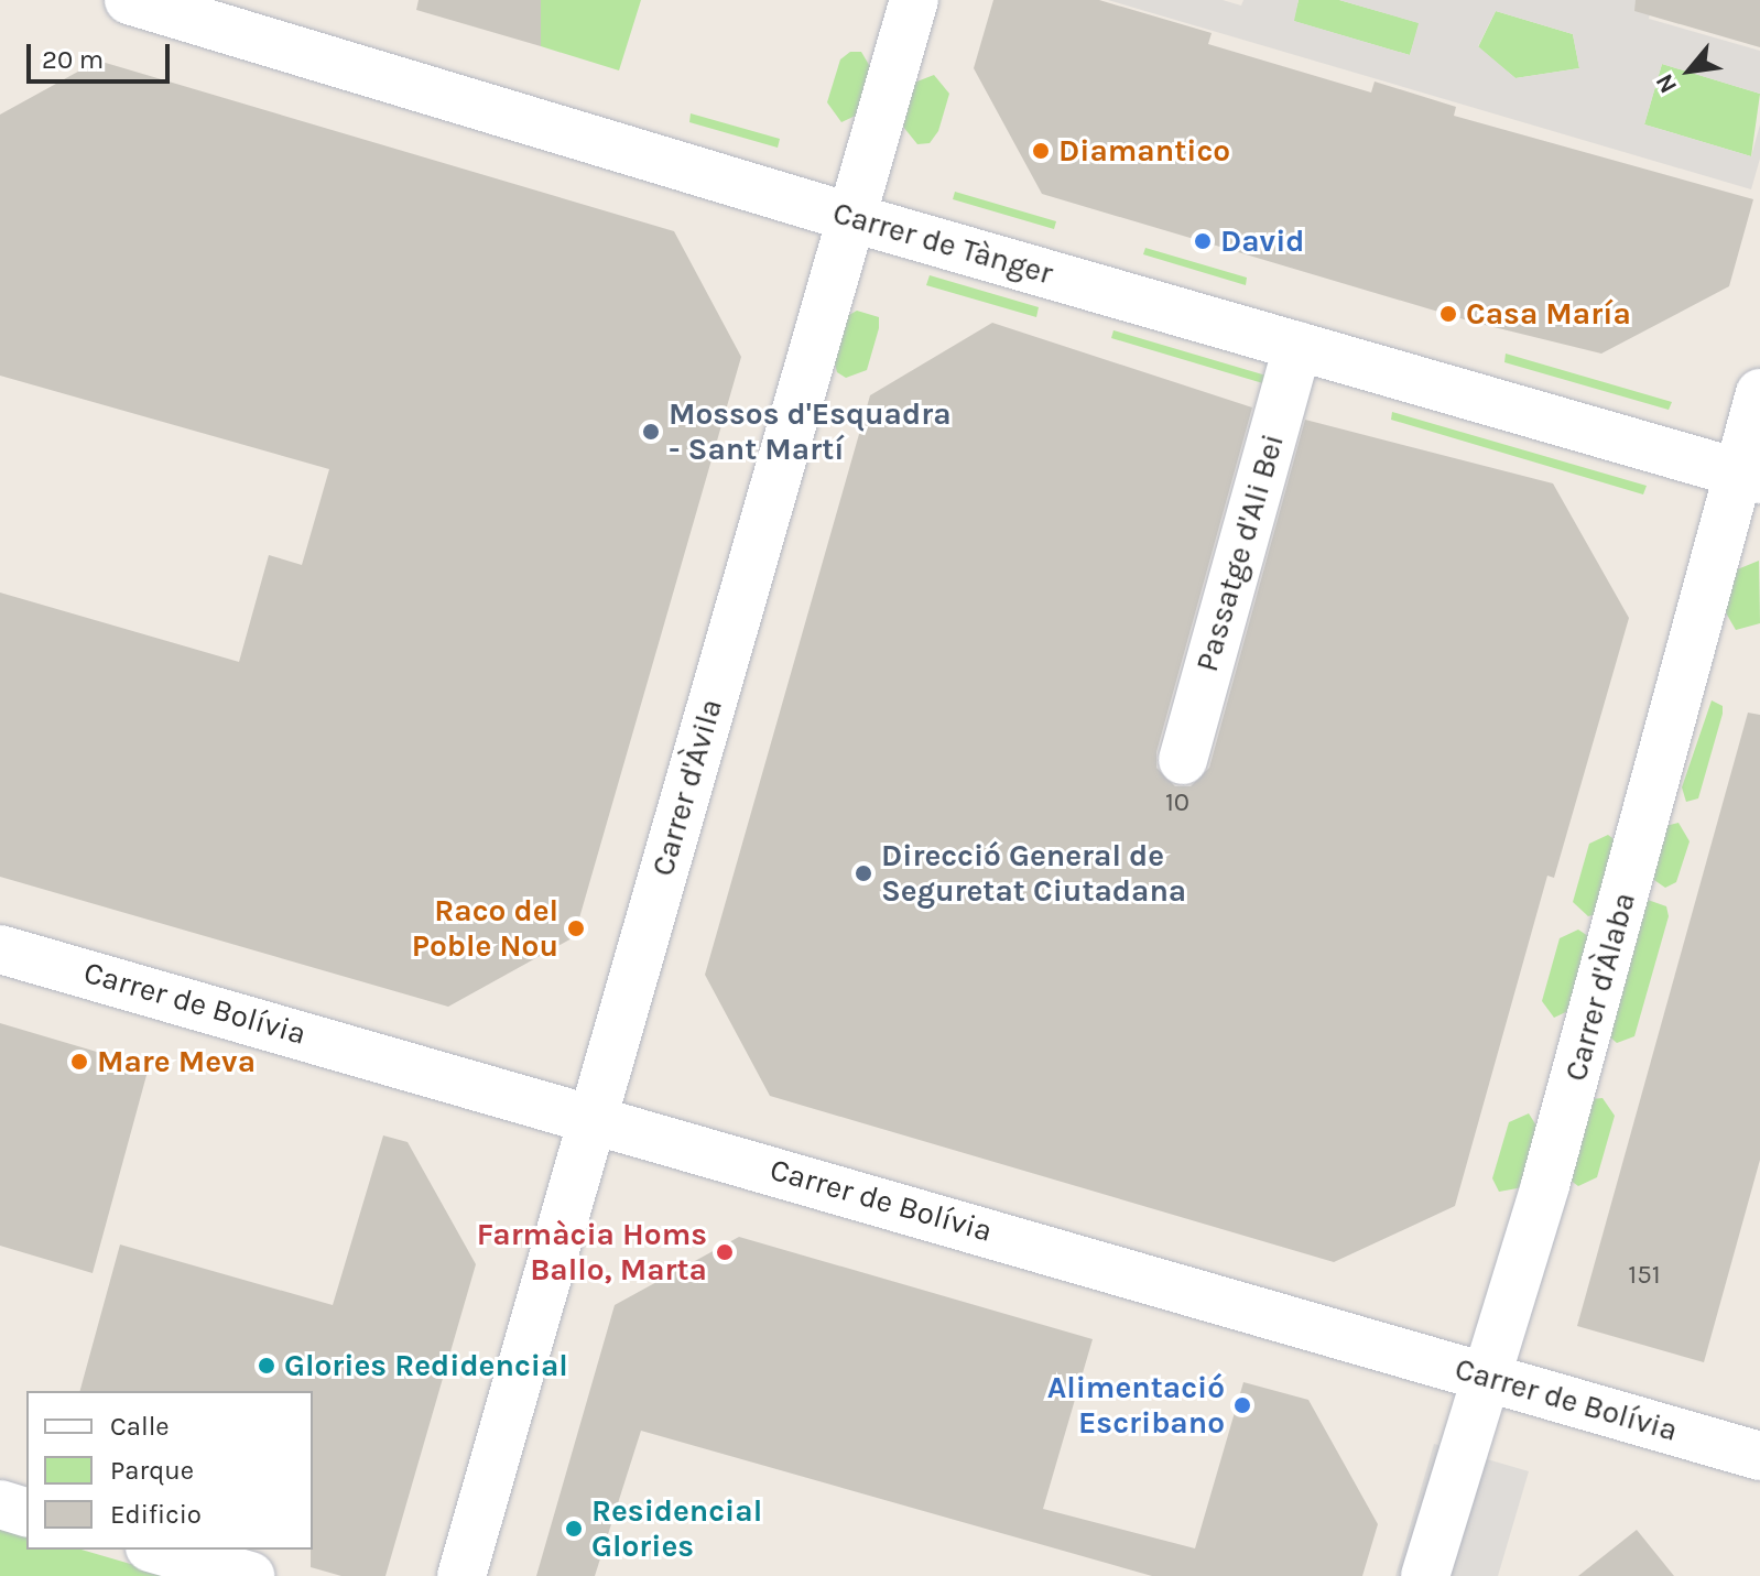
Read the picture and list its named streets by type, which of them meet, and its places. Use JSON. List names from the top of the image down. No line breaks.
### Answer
{"streets":{"street":["Carrer de Tànger","Passatge d'Ali Bei","Carrer d'Àvila","Carrer d'Àlaba","Carrer de Bolívia"]},"crossings":[["Carrer de Tànger","Passatge d'Ali Bei"],["Carrer de Tànger","Carrer d'Àvila"],["Carrer de Tànger","Carrer d'Àlaba"],["Carrer d'Àvila","Carrer de Bolívia"],["Carrer d'Àlaba","Carrer de Bolívia"]],"places":["Diamantico","David","Casa María","Mossos d'Esquadra - Sant Martí","Direcció General de Seguretat Ciutadana","Raco del Poble Nou","Mare Meva","Farmàcia Homs Ballo, Marta","Glories Redidencial","Alimentació Escribano","Residencial Glories"],"house_numbers":["10","151"],"legend":["Calle","Parque","Edificio"],"scale_bar":"20 m","north":"bottom left"}
